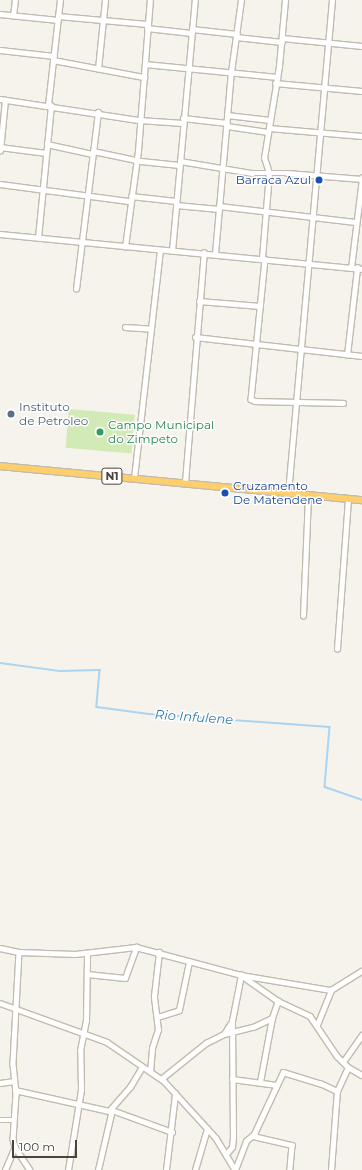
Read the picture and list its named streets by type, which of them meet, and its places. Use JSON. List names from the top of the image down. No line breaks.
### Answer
{"streets":{"highway":["N1"]},"water":["Rio Infulene"],"places":["Barraca Azul","Instituto de Petroleo","Campo Municipal do Zimpeto","Cruzamento De Matendene"],"scale_bar":"100 m"}
